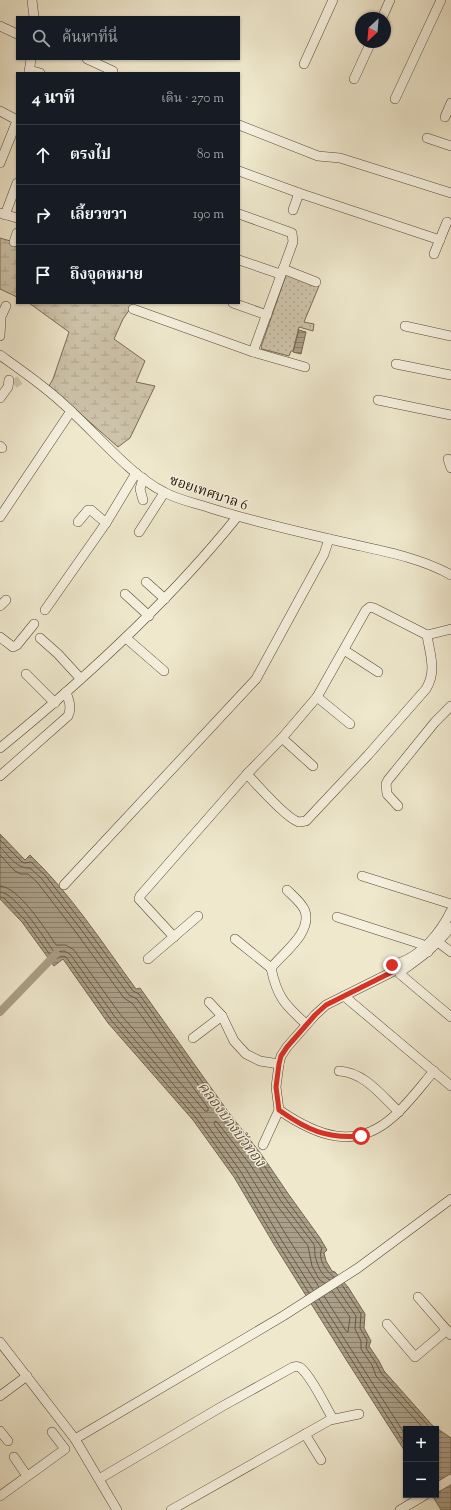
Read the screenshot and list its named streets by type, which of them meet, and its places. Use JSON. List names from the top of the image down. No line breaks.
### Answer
{"streets":{"street":["ซอยเทศบาล 6"]},"water":["คลองบางบัวทอง"],"north":"bottom left","page":{"search":"ค้นหาที่นี่","heading":["4 นาที","เดิน · 270 m"],"list":[["ตรงไป","80 m"],["เลี้ยวขวา","190 m"],"ถึงจุดหมาย"],"map_buttons":["+","−"]}}
